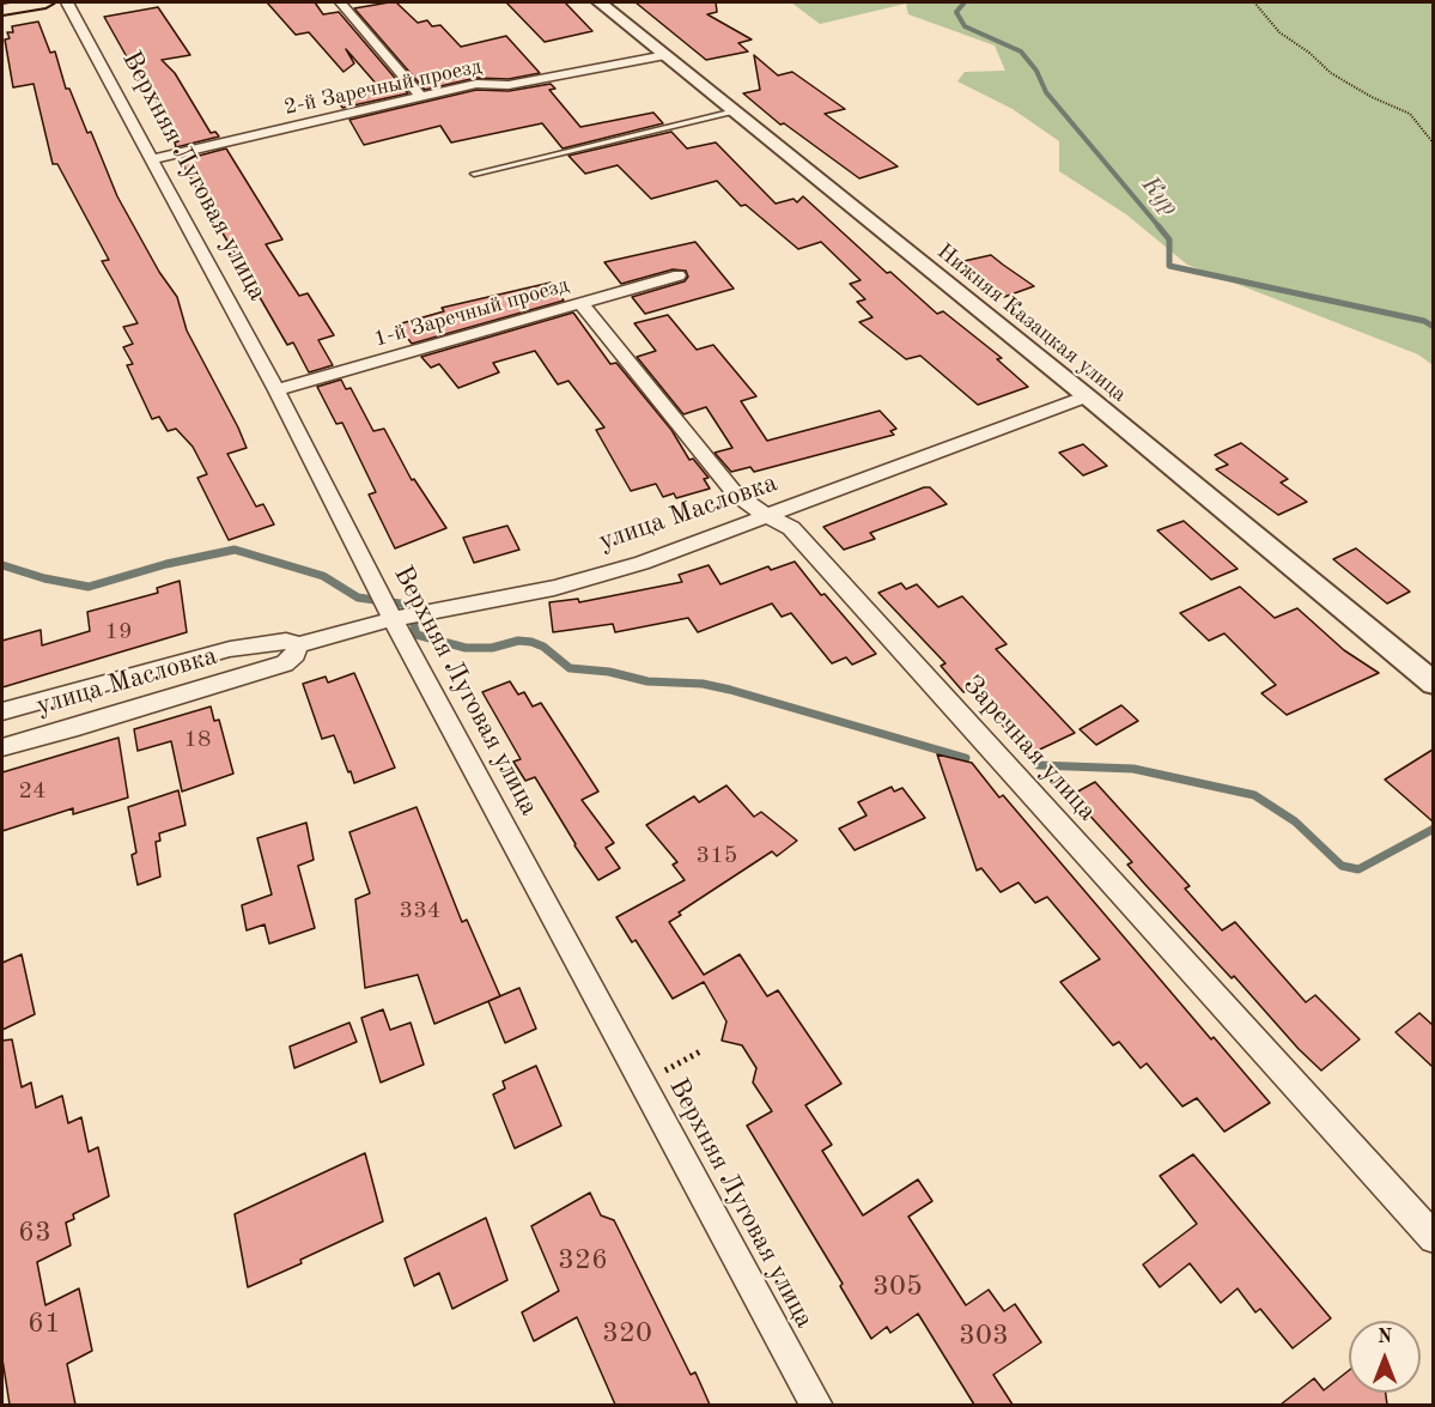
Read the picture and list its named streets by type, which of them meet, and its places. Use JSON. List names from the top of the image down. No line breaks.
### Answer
{"streets":{"street":["2-й Заречный проезд","Верхняя Луговая улица","1-й Заречный проезд","Нижняя Казацкая улица","улица Масловка","Заречная улица"]},"crossings":[["2-й Заречный проезд","Верхняя Луговая улица"],["2-й Заречный проезд","Нижняя Казацкая улица"],["Верхняя Луговая улица","1-й Заречный проезд"],["Верхняя Луговая улица","улица Масловка"],["1-й Заречный проезд","Заречная улица"],["Нижняя Казацкая улица","улица Масловка"],["улица Масловка","Заречная улица"]],"water":["Кур"],"house_numbers":["19","18","24","315","334","63","326","305","61","320","303"],"north":"top"}
